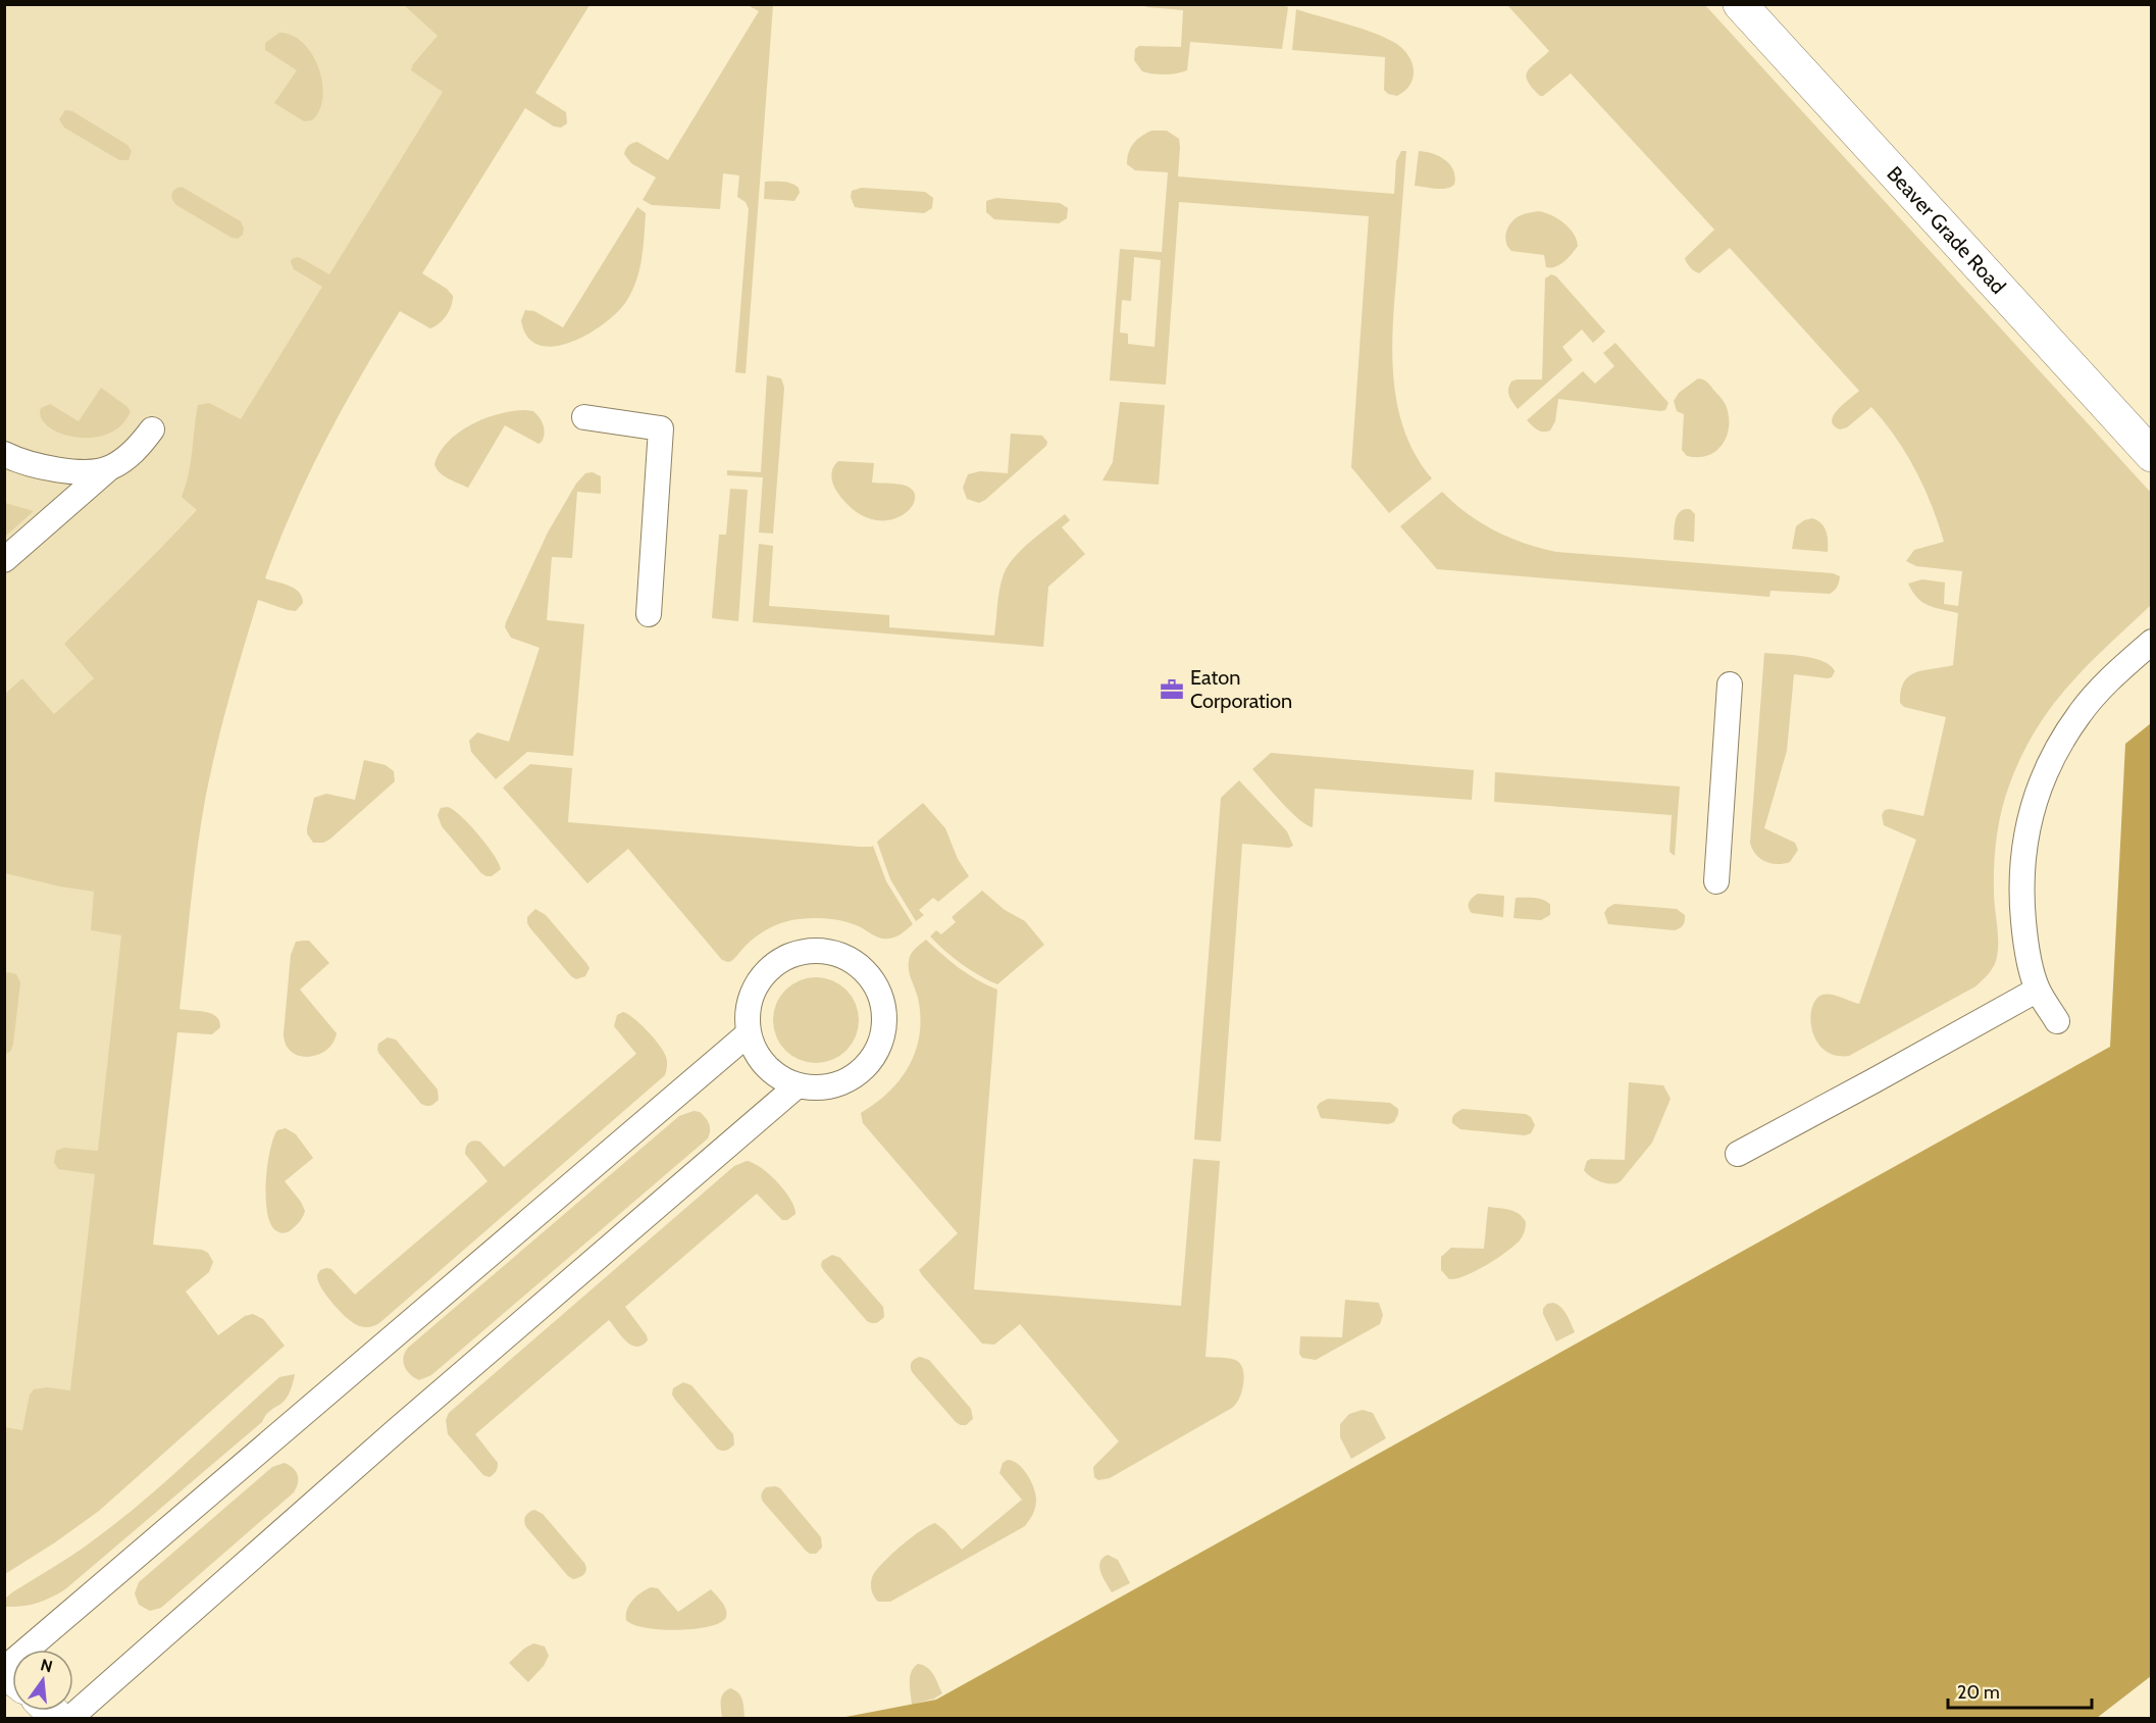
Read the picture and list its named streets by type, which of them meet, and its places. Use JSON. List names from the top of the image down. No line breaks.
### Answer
{"streets":{"main road":["Beaver Grade Road"]},"places":{"office":["Eaton Corporation"]},"scale_bar":"20 m","north":"top"}
